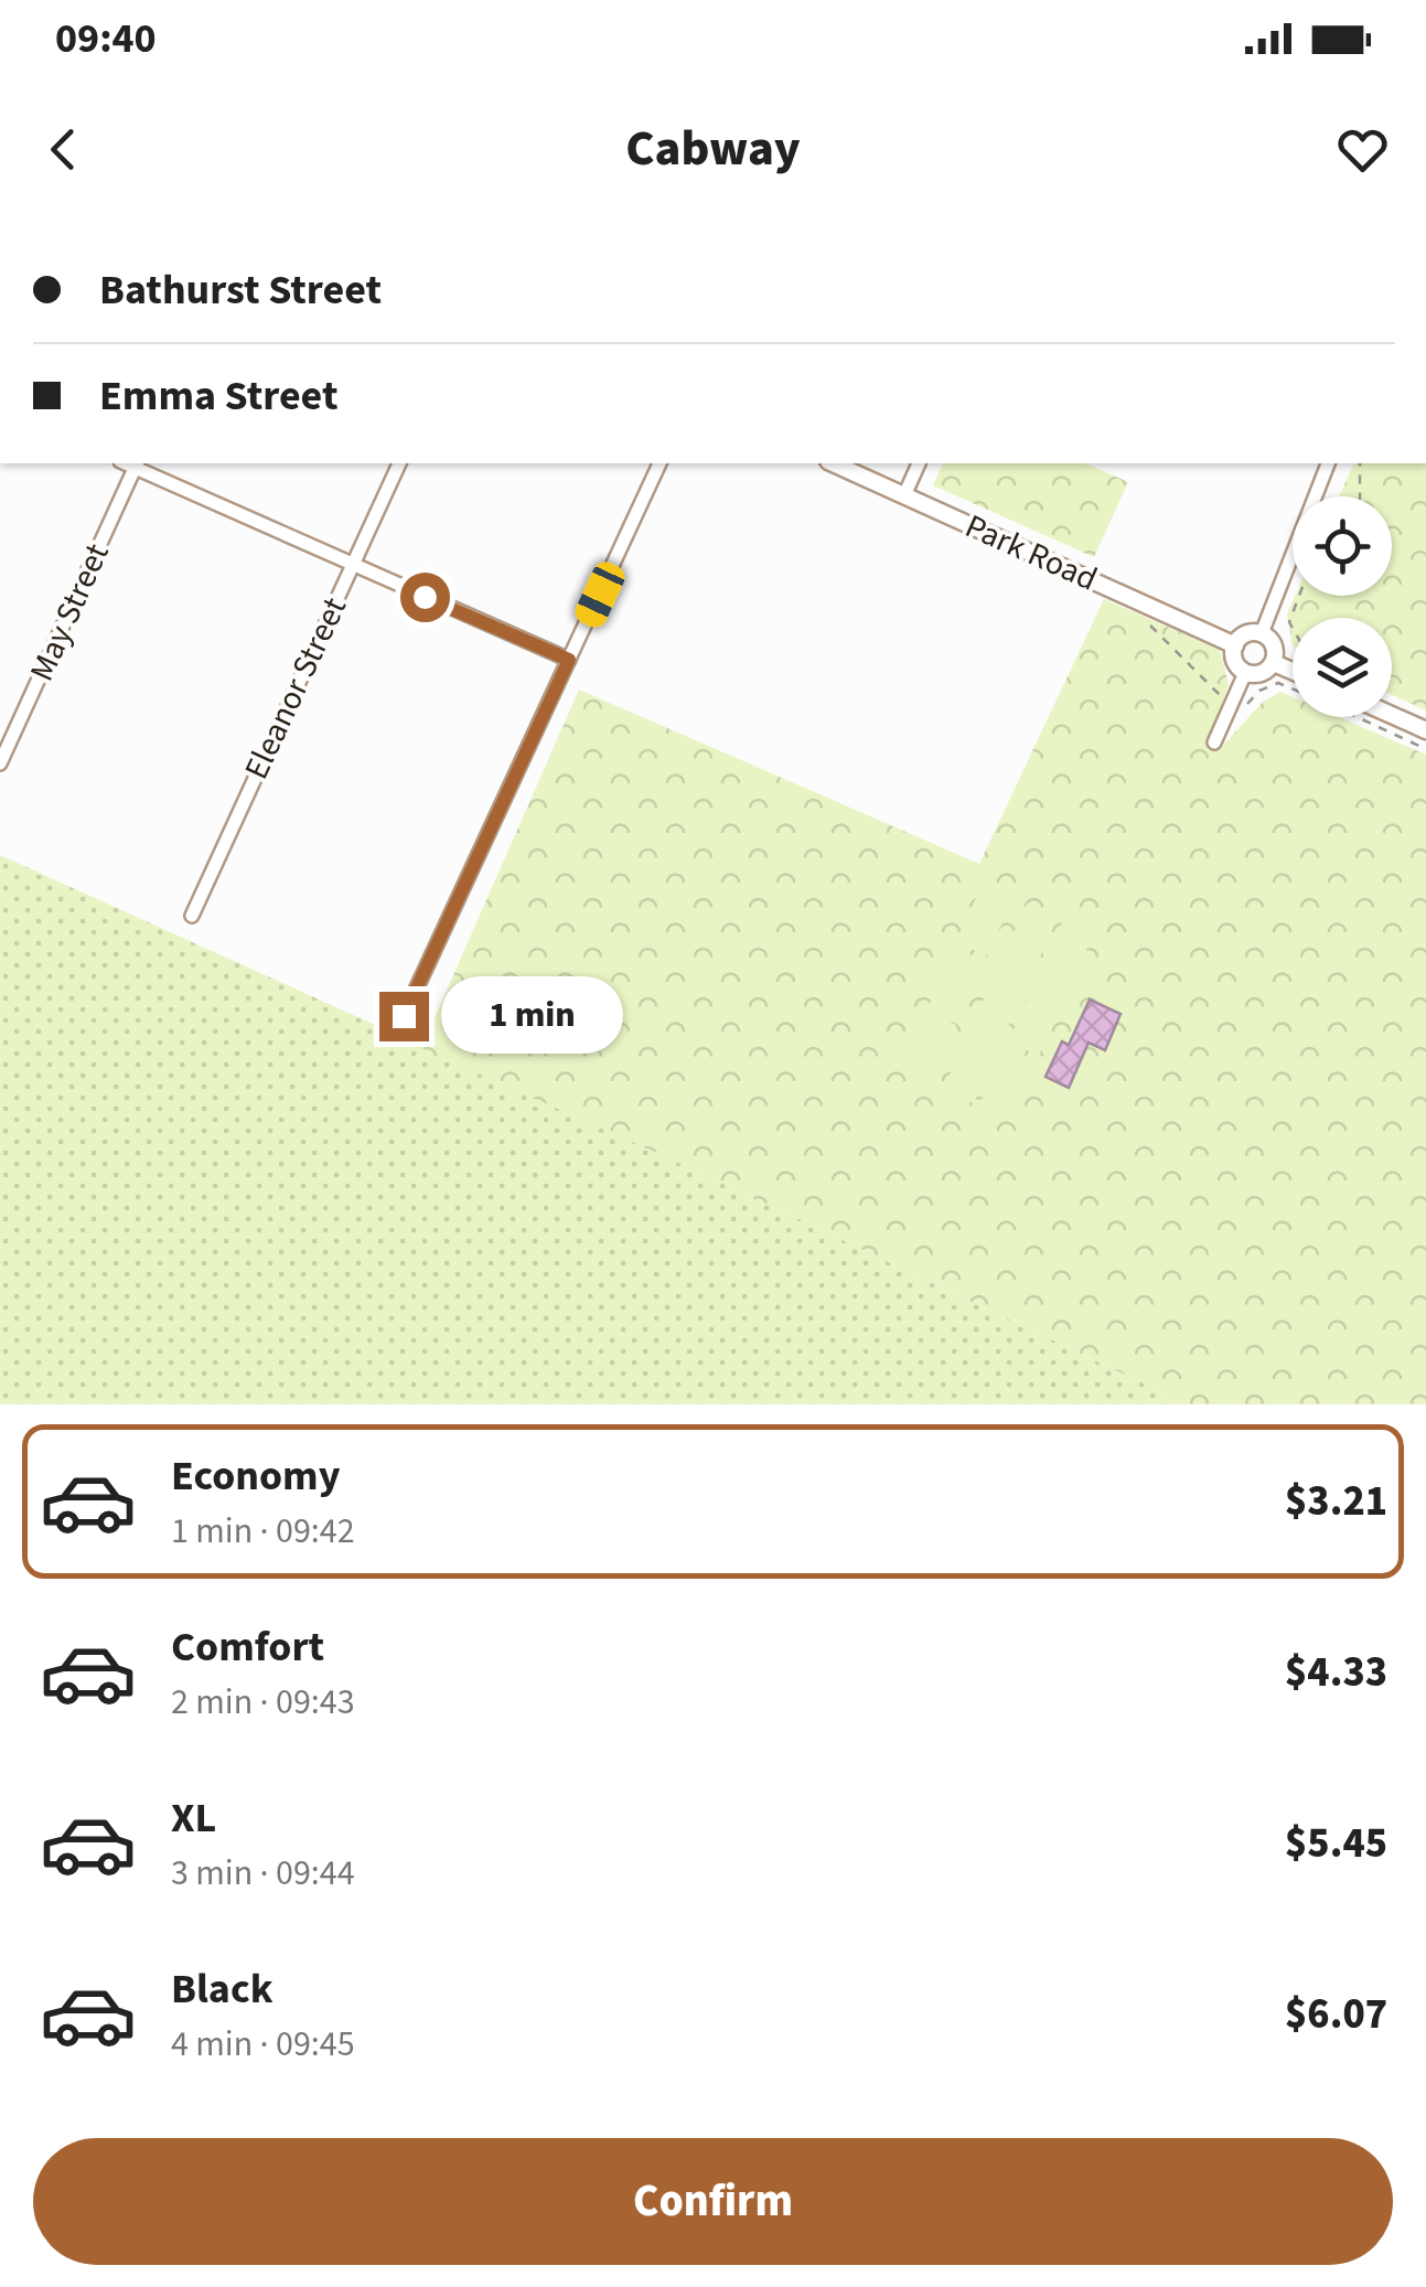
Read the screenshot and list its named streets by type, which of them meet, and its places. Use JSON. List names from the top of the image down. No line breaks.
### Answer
{"streets":{"street":["Park Road","May Street","Eleanor Street"]},"page":{"status":"09:40","header":"Cabway","banner":["Bathurst Street","Emma Street"],"bubble":"1 min","list":[{"name":"Economy","note":"1 min · 09:42","value":"$3.21"},{"name":"Comfort","note":"2 min · 09:43","value":"$4.33"},{"name":"XL","note":"3 min · 09:44","value":"$5.45"},{"name":"Black","note":"4 min · 09:45","value":"$6.07"}],"buttons":"Confirm"}}
